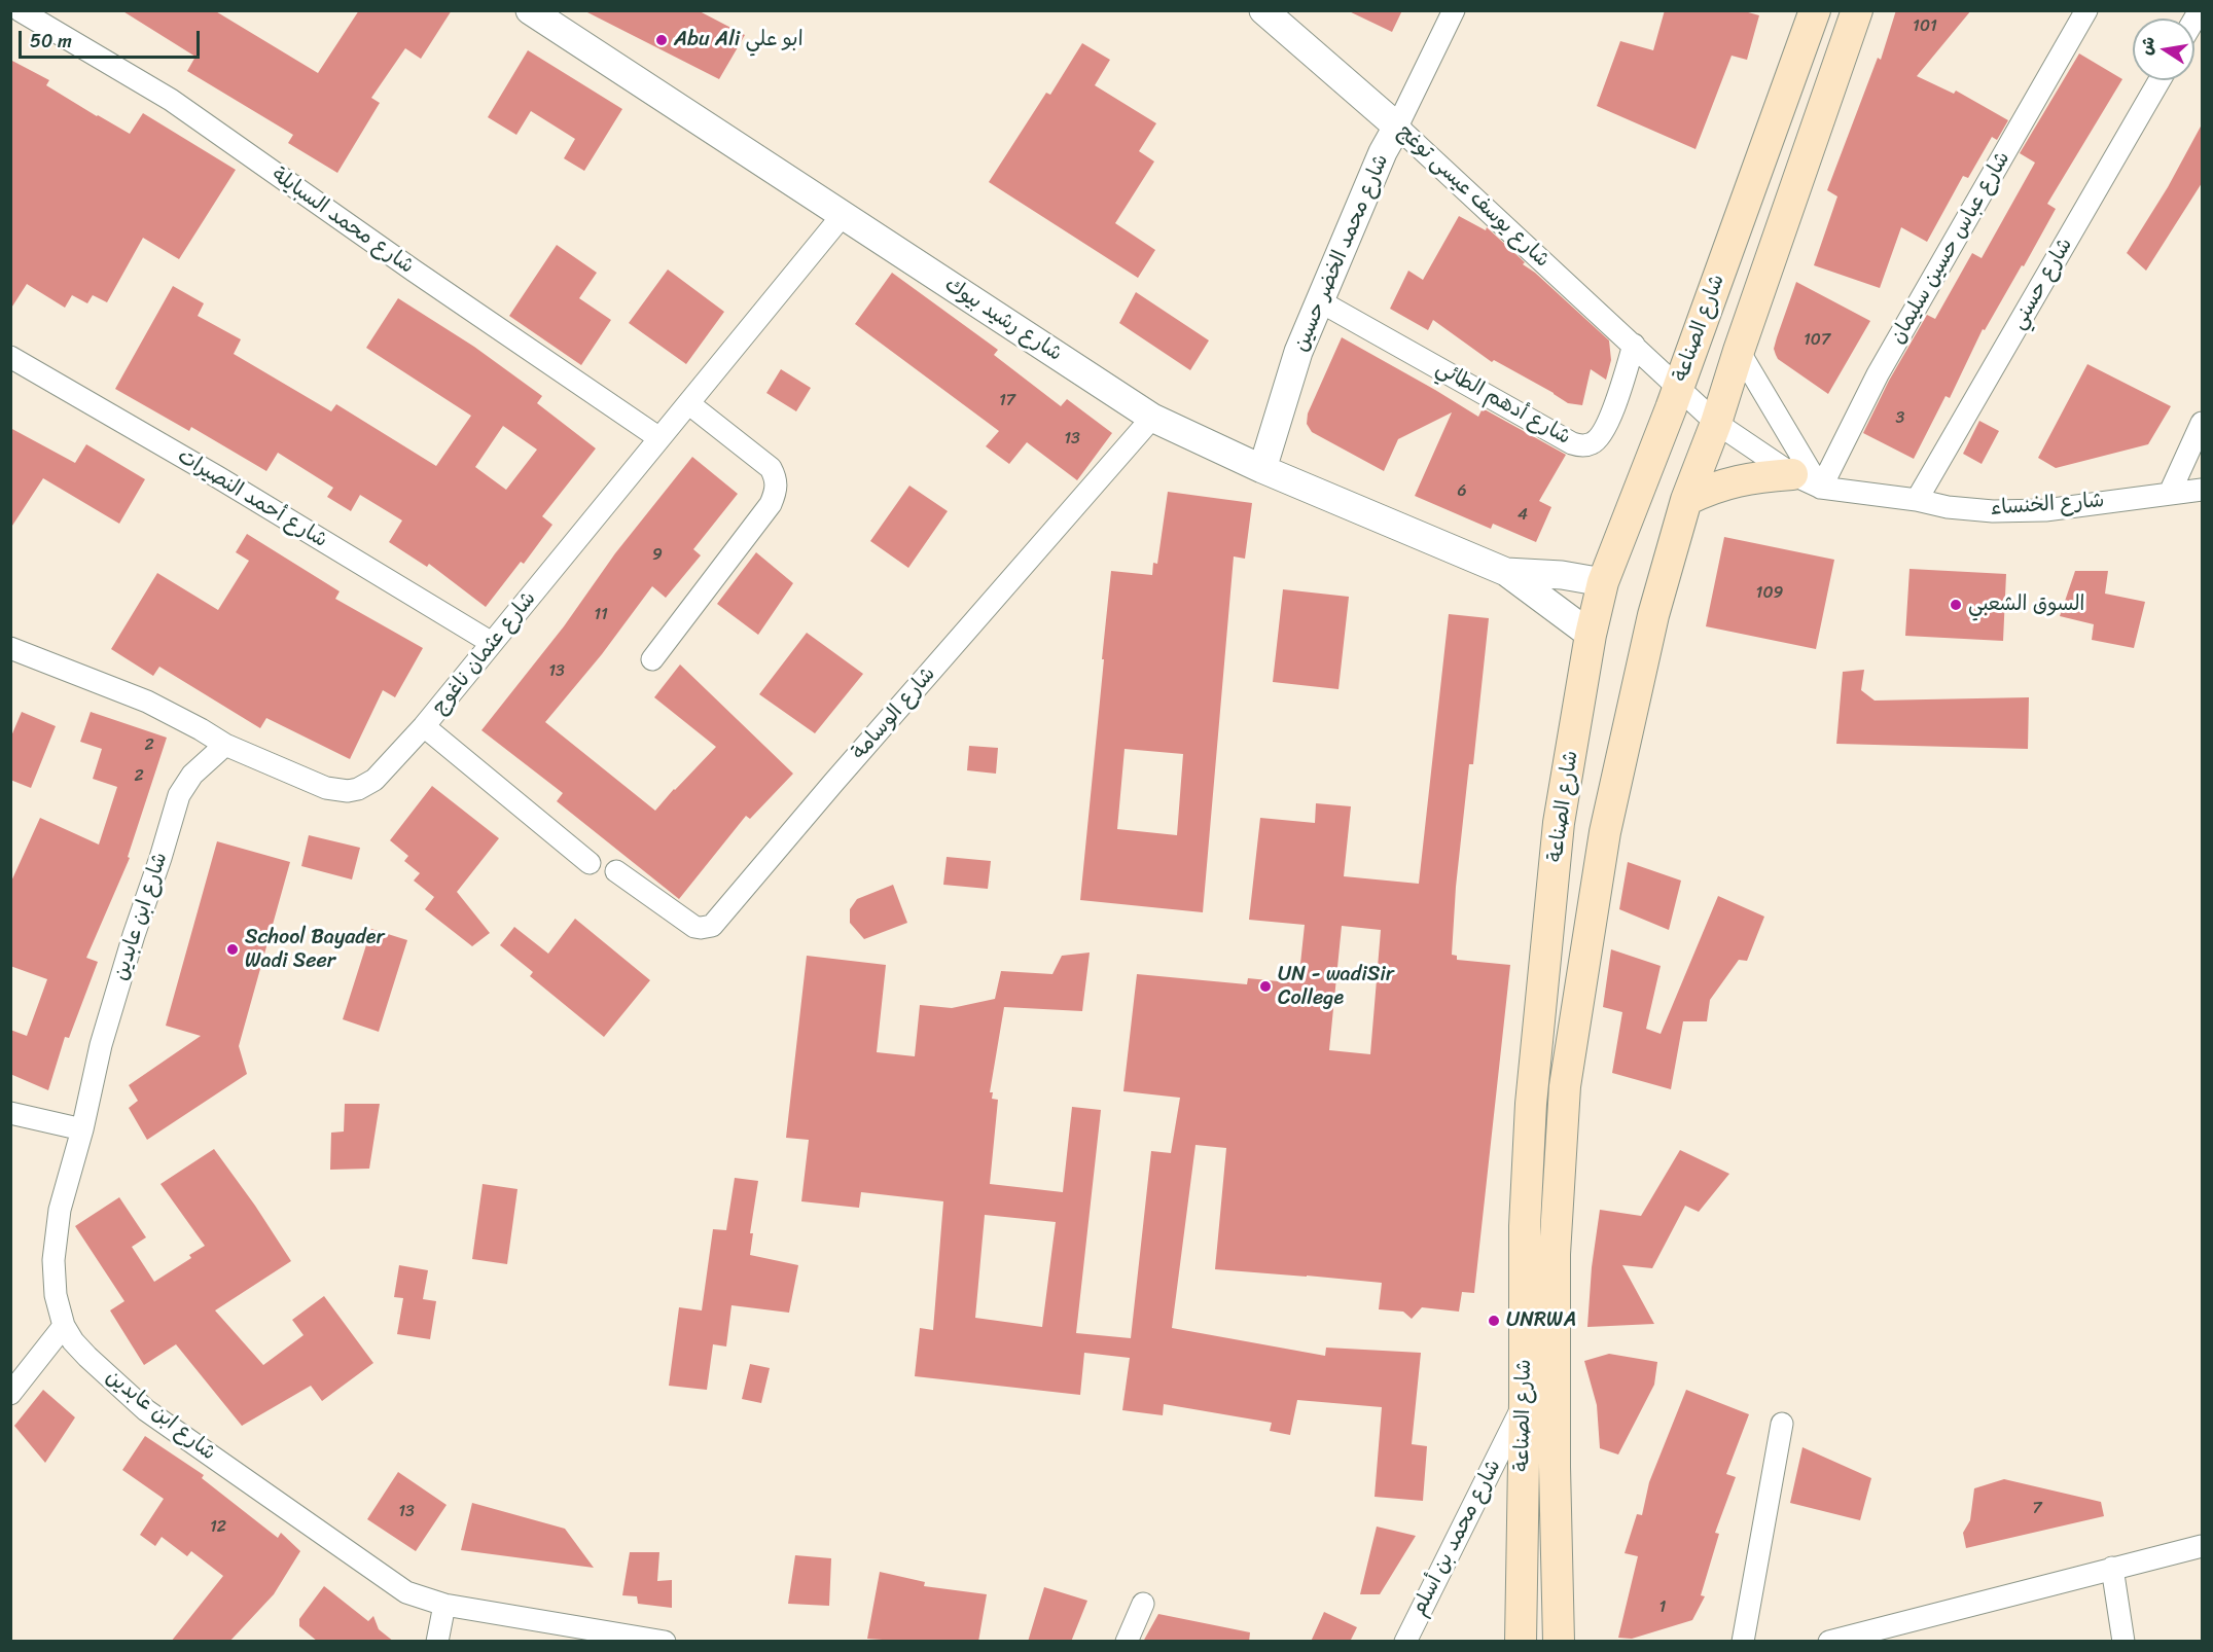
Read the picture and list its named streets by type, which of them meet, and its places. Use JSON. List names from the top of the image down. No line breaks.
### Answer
{"streets":{"main road":["شارع الصناعة"],"street":["شارع يوسف عيسى توغج","شارع محمد السبايلة","شارع عباس حسين سليمان","شارع محمد الخضر حسين","شارع حسني","شارع رشيد بيوك","شارع أدهم الطائي","شارع أحمد النصيرات","شارع الخنساء","شارع عثمان ناغوج","شارع الوسامة","شارع ابن عابدين","شارع محمد بن أسلم"]},"crossings":[["شارع يوسف عيسى توغج","شارع محمد الخضر حسين"],["شارع يوسف عيسى توغج","شارع الصناعة"],["شارع يوسف عيسى توغج","شارع أدهم الطائي"],["شارع يوسف عيسى توغج","شارع الخنساء"],["شارع محمد السبايلة","شارع عثمان ناغوج"],["شارع عباس حسين سليمان","شارع الخنساء"],["شارع محمد الخضر حسين","شارع رشيد بيوك"],["شارع محمد الخضر حسين","شارع أدهم الطائي"],["شارع حسني","شارع الخنساء"],["شارع رشيد بيوك","شارع الصناعة"],["شارع رشيد بيوك","شارع عثمان ناغوج"],["شارع رشيد بيوك","شارع الوسامة"],["شارع الصناعة","شارع الخنساء"],["شارع الصناعة","شارع محمد بن أسلم"],["شارع أحمد النصيرات","شارع عثمان ناغوج"],["شارع عثمان ناغوج","شارع ابن عابدين"]],"places":["Abu Ali ابو علي","السوق الشعبي","School Bayader Wadi Seer","UN - wadiSir College","UNRWA"],"house_numbers":["101","107","17","3","13","6","4","9","109","11","13","2","2","7","13","12","1"],"scale_bar":"50 m","north":"left"}
